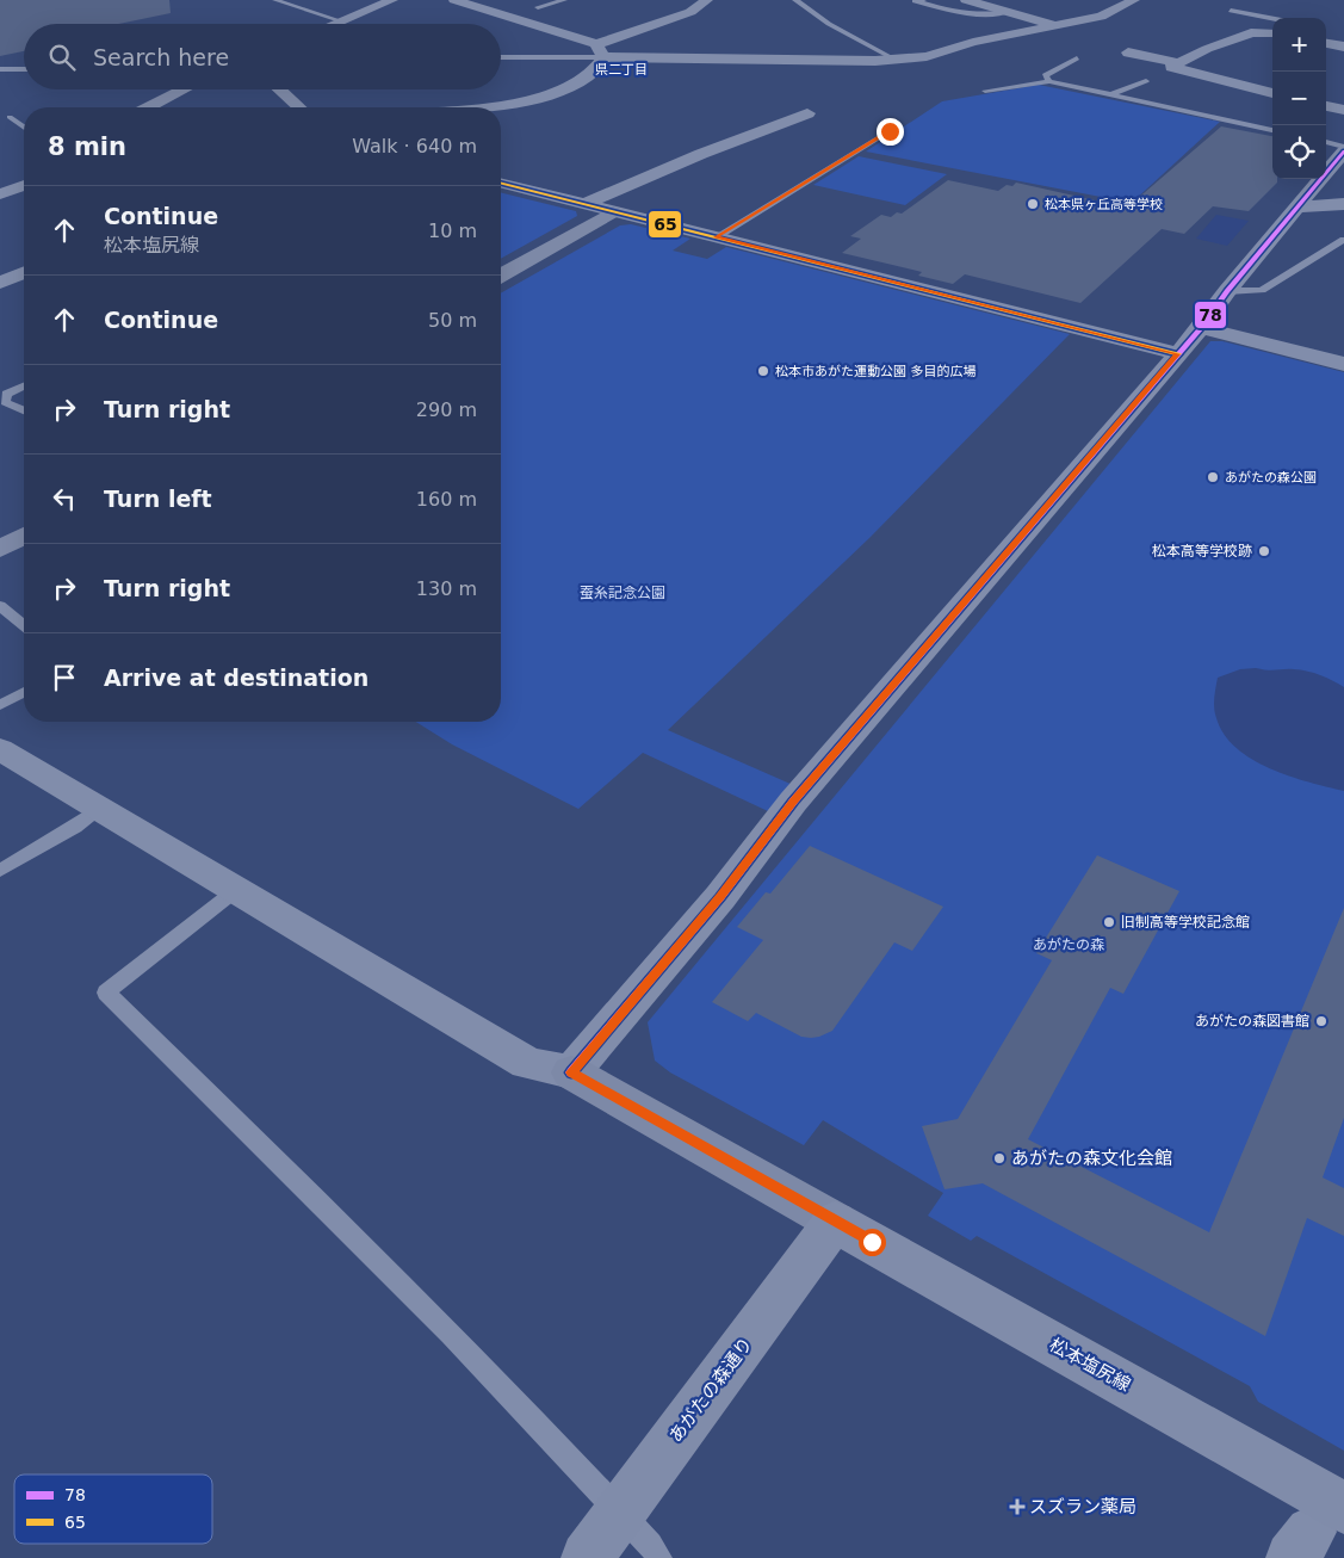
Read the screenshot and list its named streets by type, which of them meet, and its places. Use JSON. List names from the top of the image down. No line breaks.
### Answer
{"streets":{"main road":["松本塩尻線","あがたの森通り"]},"crossings":[["松本塩尻線","あがたの森通り"]],"districts":["県二丁目"],"parks":["蚕糸記念公園","あがたの森"],"places":{"other":["松本県ヶ丘高等学校","松本市あがた運動公園 多目的広場","あがたの森公園","松本高等学校跡","旧制高等学校記念館","あがたの森図書館","あがたの森文化会館"],"health":["スズラン薬局"]},"lines":["transit line 78","transit line 65"],"legend":["78","65"],"page":{"map_buttons":["+","−"],"search":"Search here","heading":["8 min","Walk · 640 m"],"list":[["Continue","松本塩尻線","10 m"],["Continue","50 m"],["Turn right","290 m"],["Turn left","160 m"],["Turn right","130 m"],"Arrive at destination"]}}
